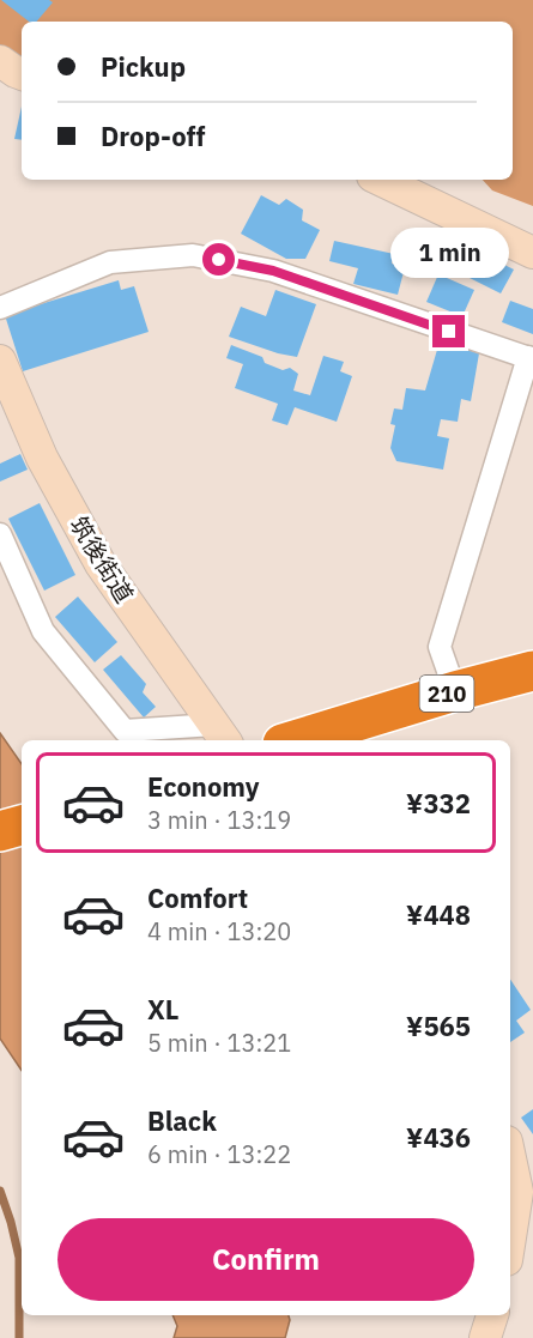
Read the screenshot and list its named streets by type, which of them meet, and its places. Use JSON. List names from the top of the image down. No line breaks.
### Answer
{"streets":{"highway":["210"],"street":["筑後街道"]},"page":{"banner":["Pickup","Drop-off"],"bubble":"1 min","list":[{"name":"Economy","note":"3 min · 13:19","value":"¥332"},{"name":"Comfort","note":"4 min · 13:20","value":"¥448"},{"name":"XL","note":"5 min · 13:21","value":"¥565"},{"name":"Black","note":"6 min · 13:22","value":"¥436"}],"buttons":"Confirm"}}
